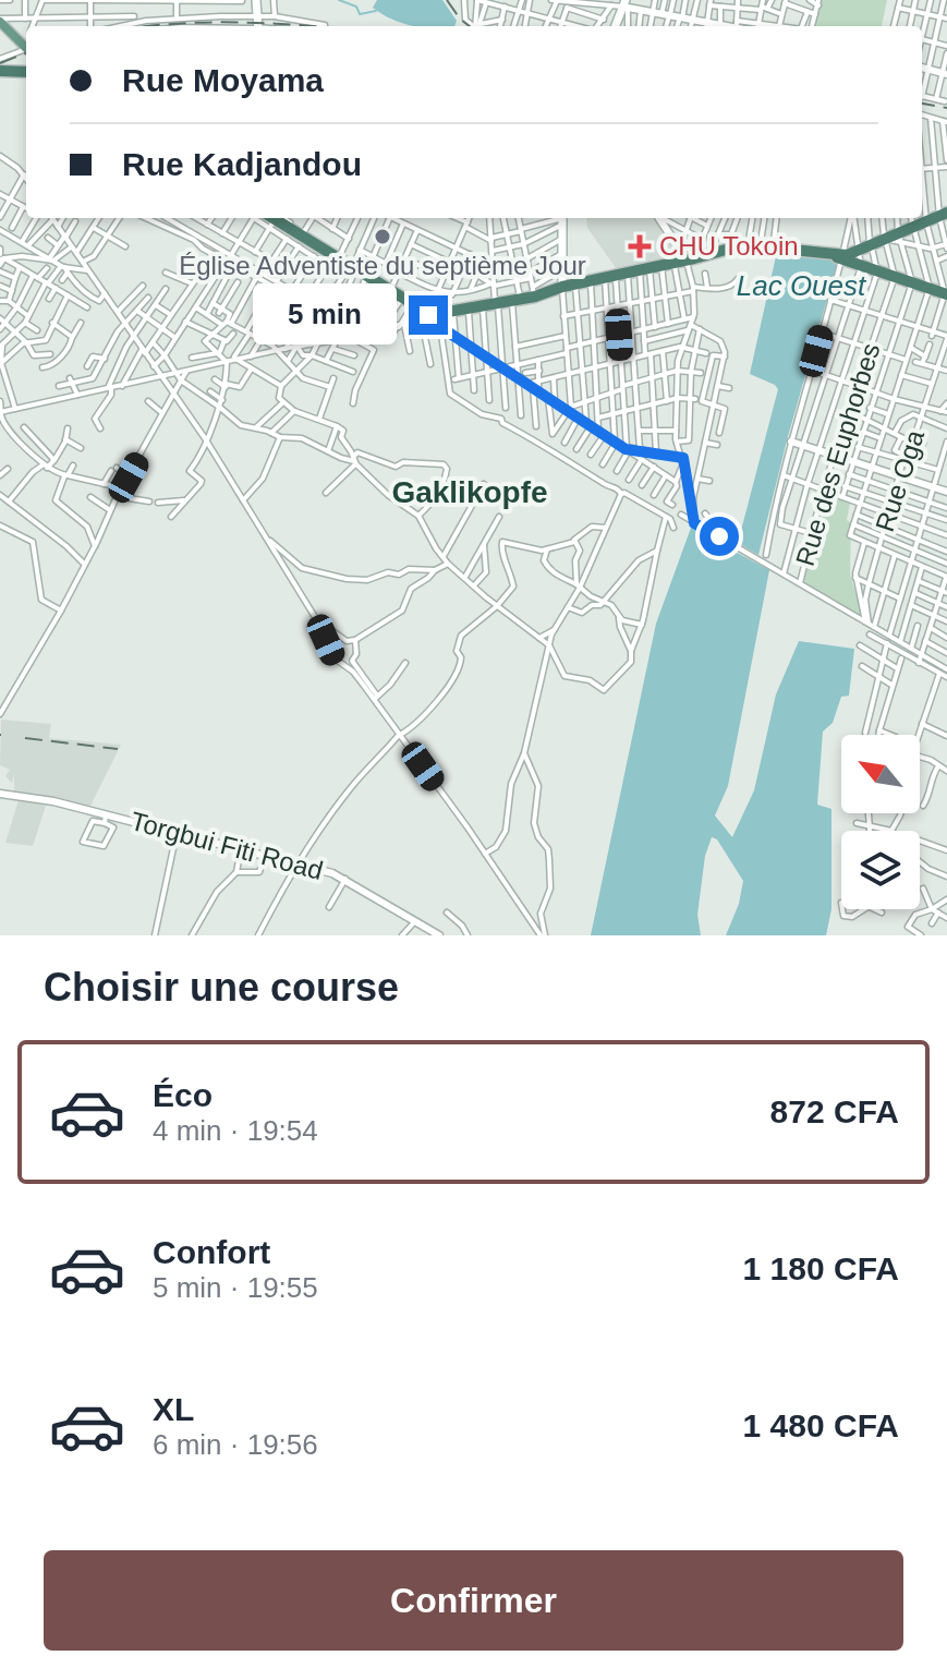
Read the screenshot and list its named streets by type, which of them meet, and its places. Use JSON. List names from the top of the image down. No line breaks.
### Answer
{"streets":{"street":["Rue des Euphorbes","Rue Oga","Torgbui Fiti Road"]},"districts":["Gaklikopfe"],"water":["Lac Ouest"],"places":{"other":["Église Adventiste du septième Jour"],"health":["CHU Tokoin"]},"north":"top left","page":{"banner":["Rue Moyama","Rue Kadjandou"],"bubble":"5 min","heading":"Choisir une course","list":[{"name":"Éco","note":"4 min · 19:54","value":"872 CFA"},{"name":"Confort","note":"5 min · 19:55","value":"1 180 CFA"},{"name":"XL","note":"6 min · 19:56","value":"1 480 CFA"}],"buttons":"Confirmer"}}
